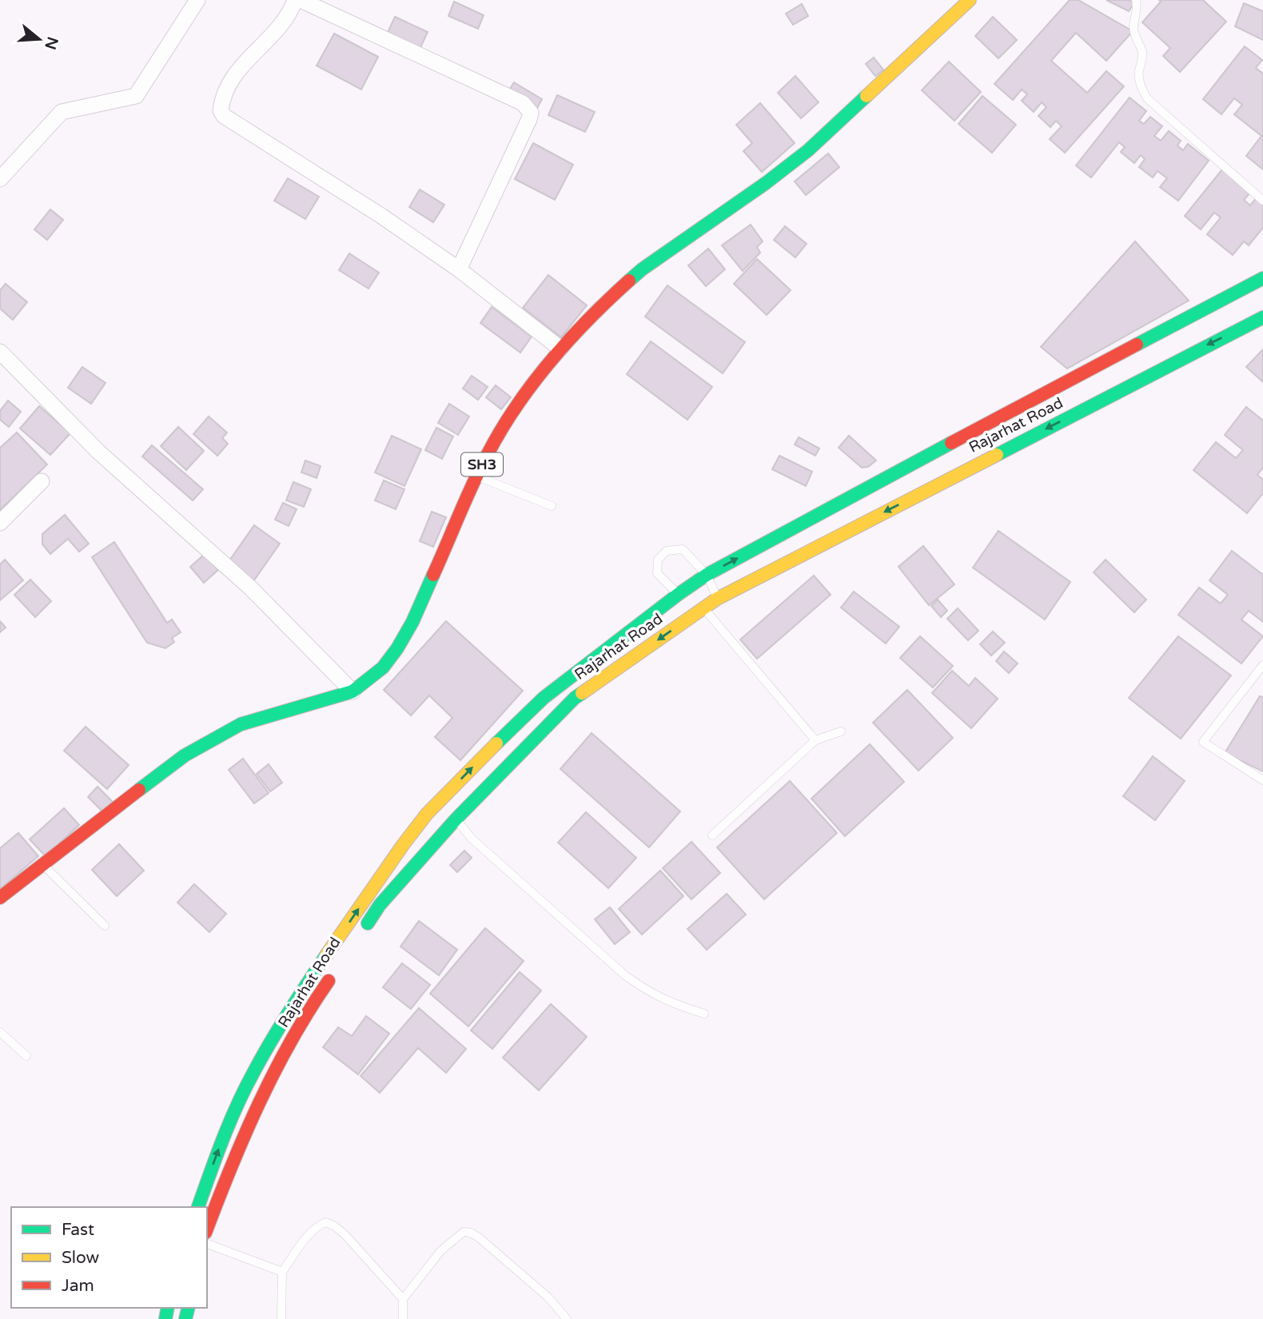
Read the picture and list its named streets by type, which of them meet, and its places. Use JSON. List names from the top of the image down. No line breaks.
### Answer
{"streets":{"main road":["Rajarhat Road","SH3"]},"legend":["Fast","Slow","Jam"],"north":"right"}
